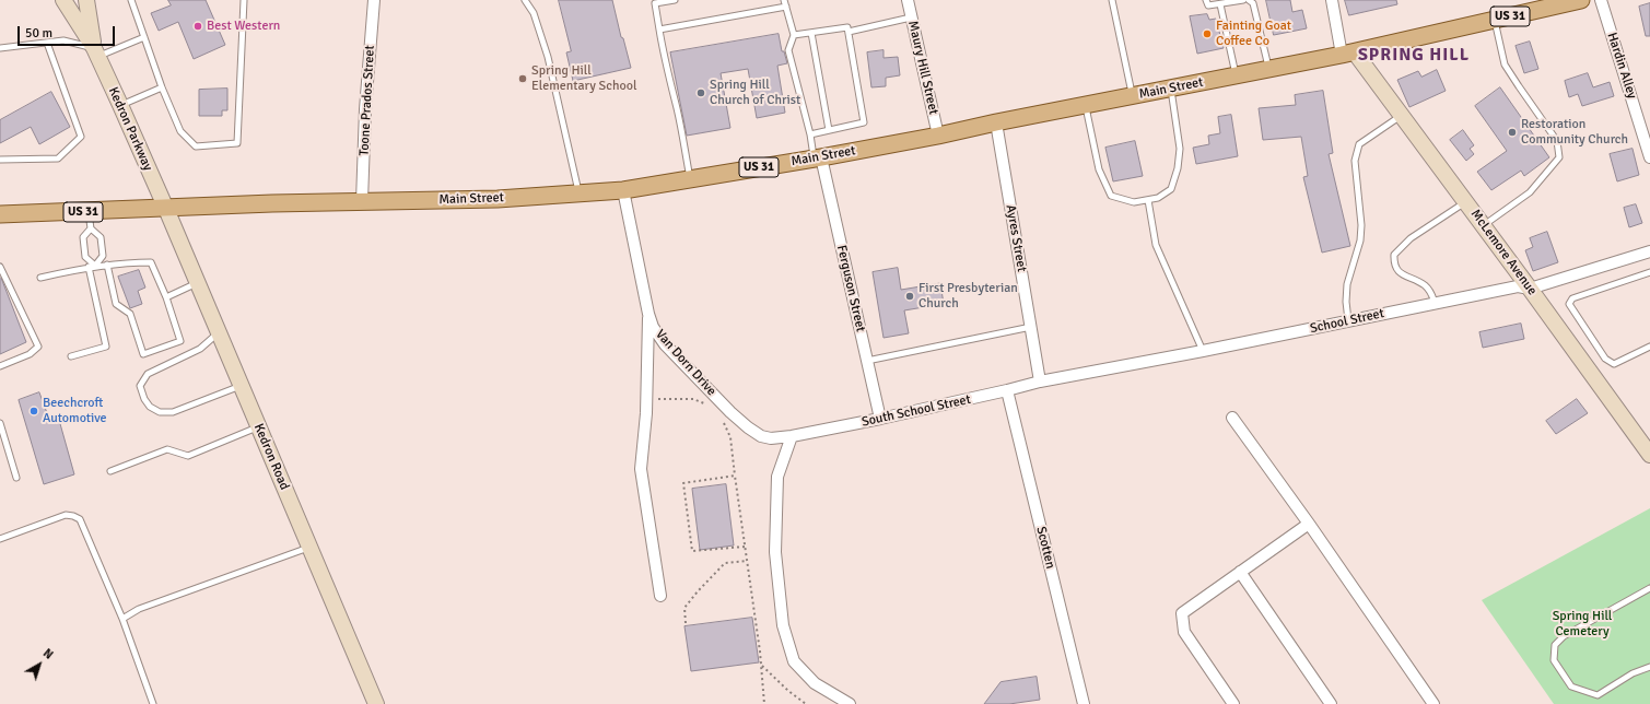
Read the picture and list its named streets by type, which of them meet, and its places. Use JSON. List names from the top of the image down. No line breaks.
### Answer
{"streets":{"main road":["US 31","Main Street"],"street":["Hardin Alley","Maury Hill Street","Toone Prados Street","Kedron Parkway","Ayres Street","McLemore Avenue","Ferguson Street","School Street","Van Dorn Drive","South School Street","Kedron Road","Scotten"]},"crossings":[["Maury Hill Street","Main Street"],["Main Street","Toone Prados Street"],["Main Street","Kedron Parkway"],["Main Street","Ayres Street"],["Main Street","McLemore Avenue"],["Main Street","Ferguson Street"],["Main Street","Van Dorn Drive"],["Main Street","Kedron Road"],["Kedron Parkway","Kedron Road"],["Ayres Street","School Street"],["Ayres Street","South School Street"],["McLemore Avenue","School Street"],["Ferguson Street","South School Street"],["School Street","South School Street"],["Van Dorn Drive","South School Street"],["South School Street","Scotten"]],"districts":["SPRING HILL"],"parks":["Spring Hill Cemetery"],"places":["Best Western","Fainting Goat Coffee Co","Spring Hill Elementary School","Spring Hill Church of Christ","Restoration Community Church","First Presbyterian Church","Beechcroft Automotive"],"scale_bar":"50 m","north":"top right"}
